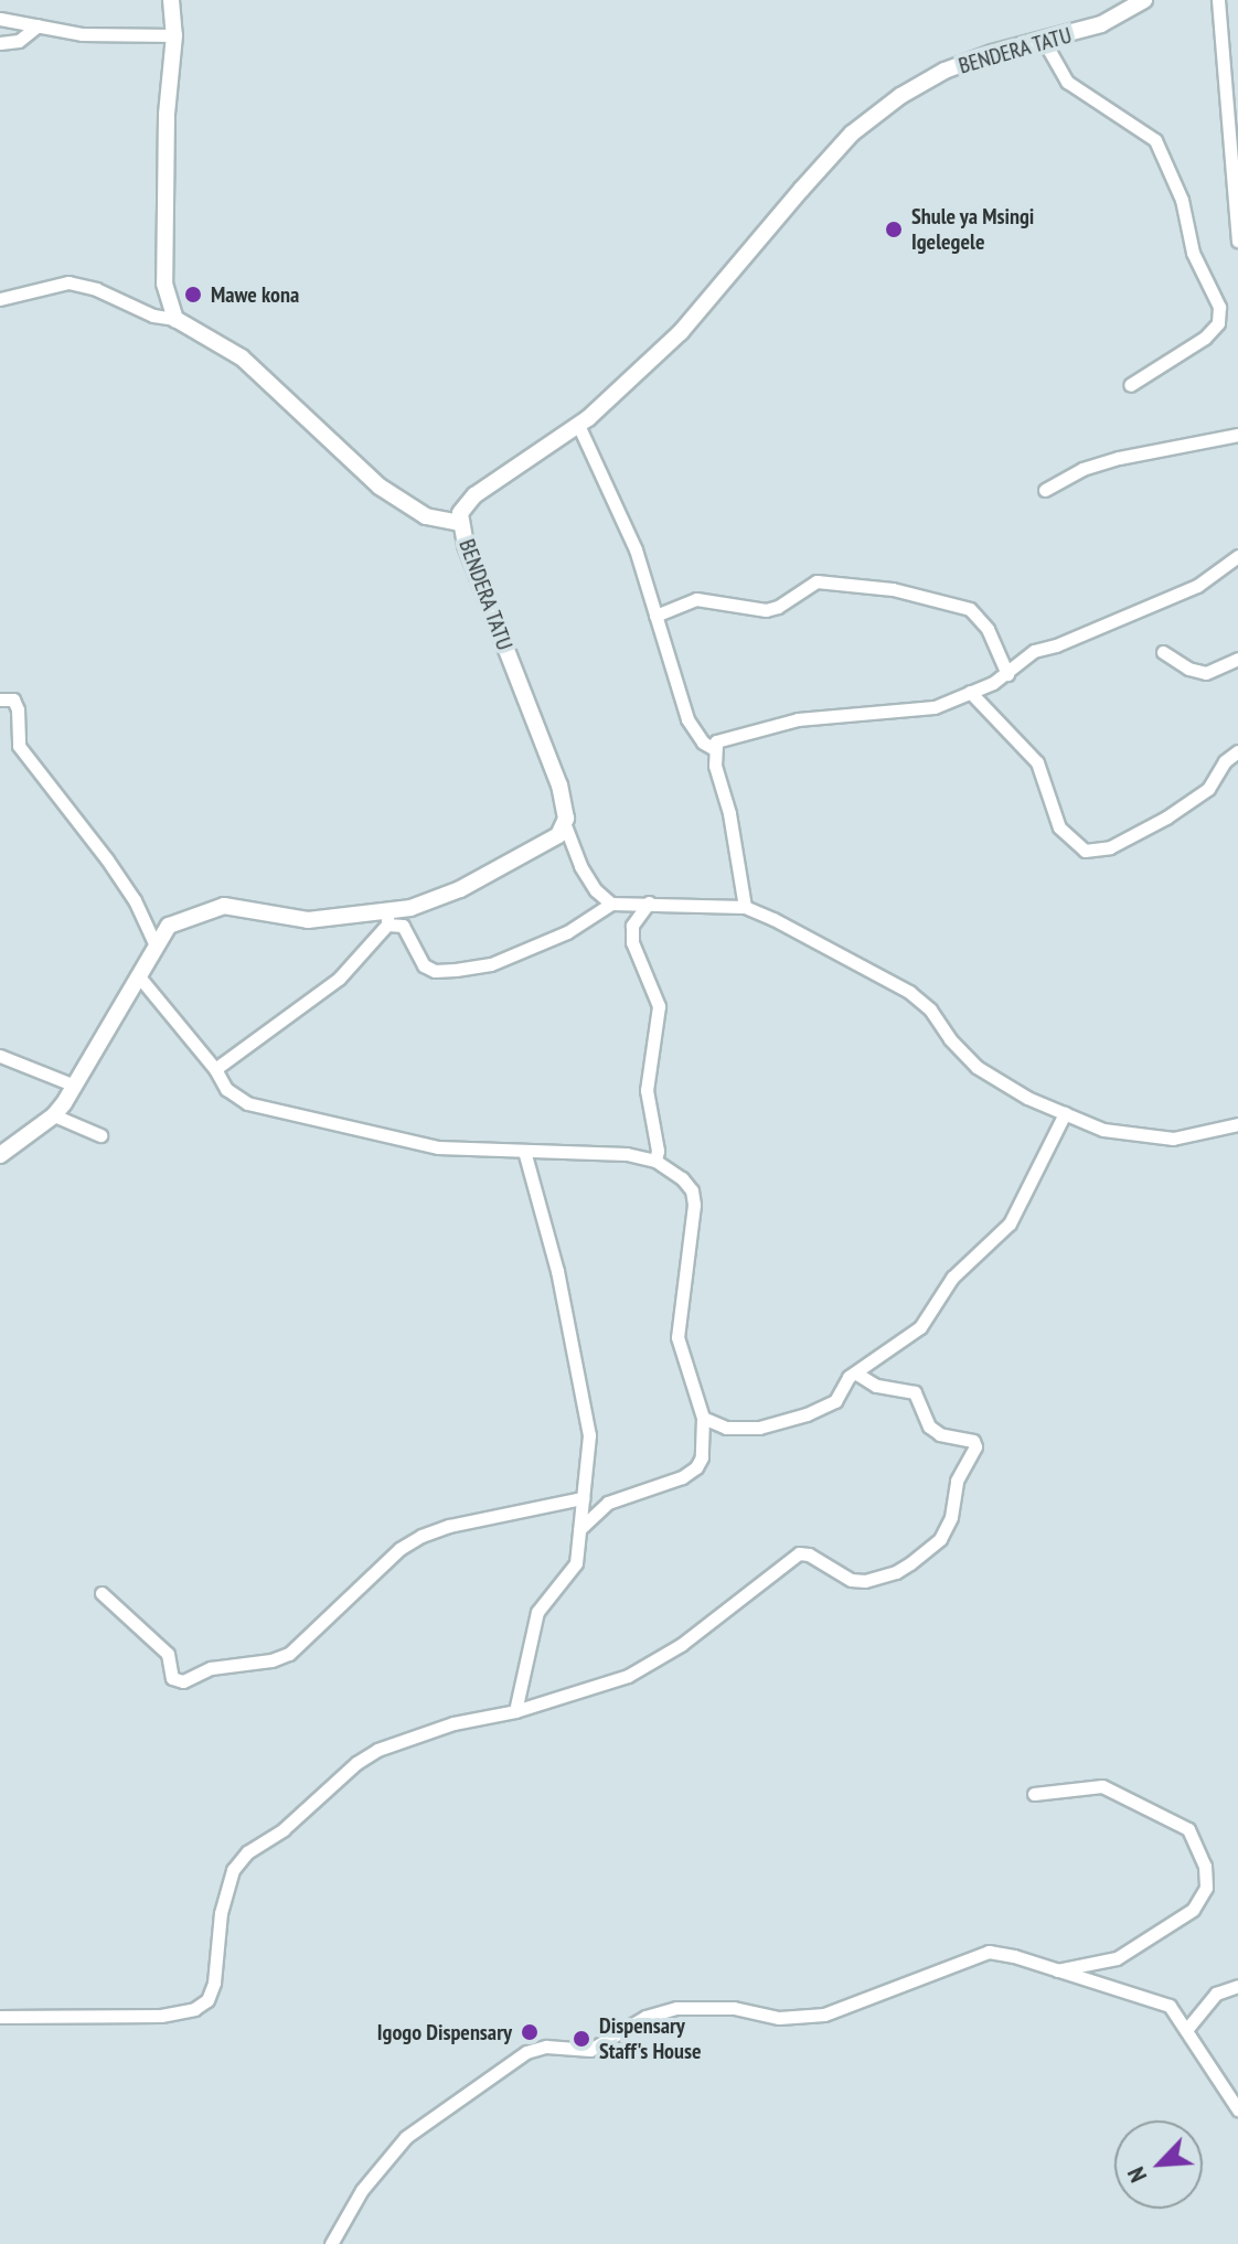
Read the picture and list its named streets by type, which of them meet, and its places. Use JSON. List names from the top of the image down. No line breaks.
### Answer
{"streets":{"main road":["BENDERA TATU"]},"places":["Shule ya Msingi Igelegele","Mawe kona","Igogo Dispensary","Dispensary Staff's House"],"north":"bottom left"}
